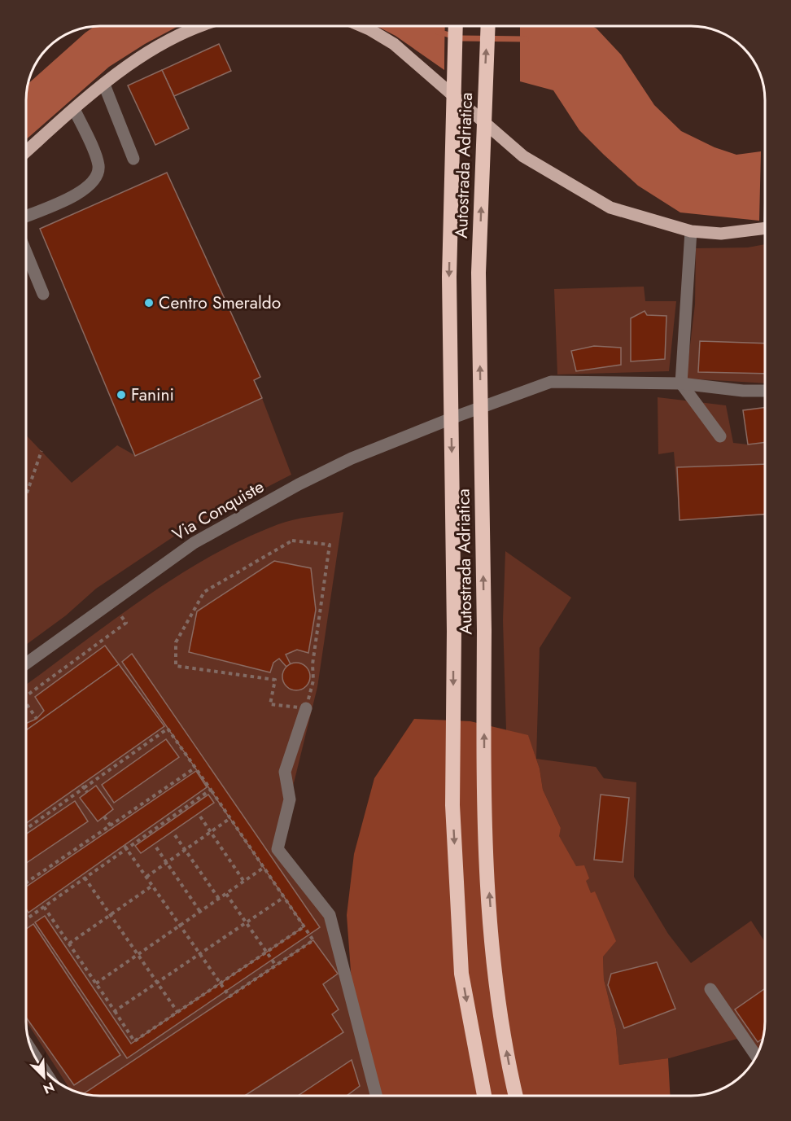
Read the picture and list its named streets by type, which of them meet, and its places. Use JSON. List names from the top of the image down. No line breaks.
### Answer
{"streets":{"highway":["Autostrada Adriatica"],"street":["Via Conquiste"]},"places":["Centro Smeraldo","Fanini"],"north":"bottom right"}
